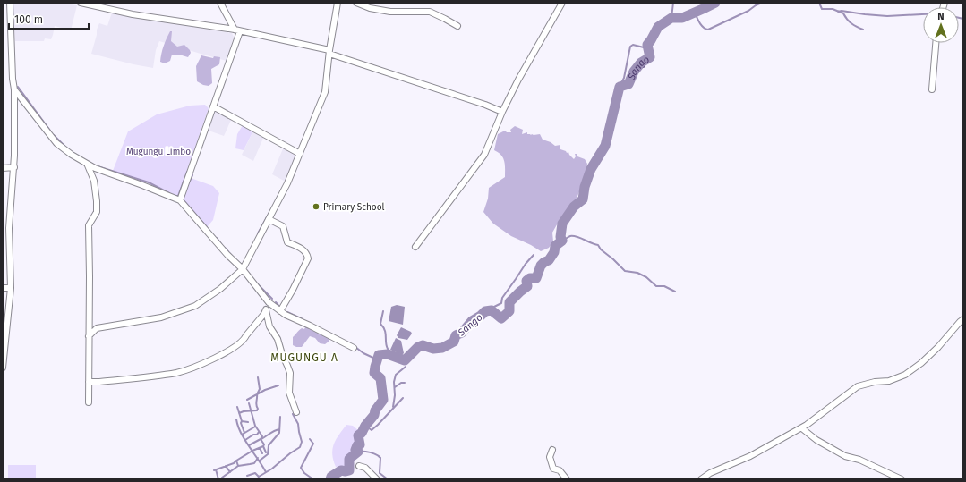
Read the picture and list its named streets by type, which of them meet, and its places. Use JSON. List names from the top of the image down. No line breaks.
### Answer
{"districts":["MUGUNGU A"],"water":["Sango"],"parks":["Mugungu Limbo"],"places":["Primary School"],"scale_bar":"100 m","north":"top"}
